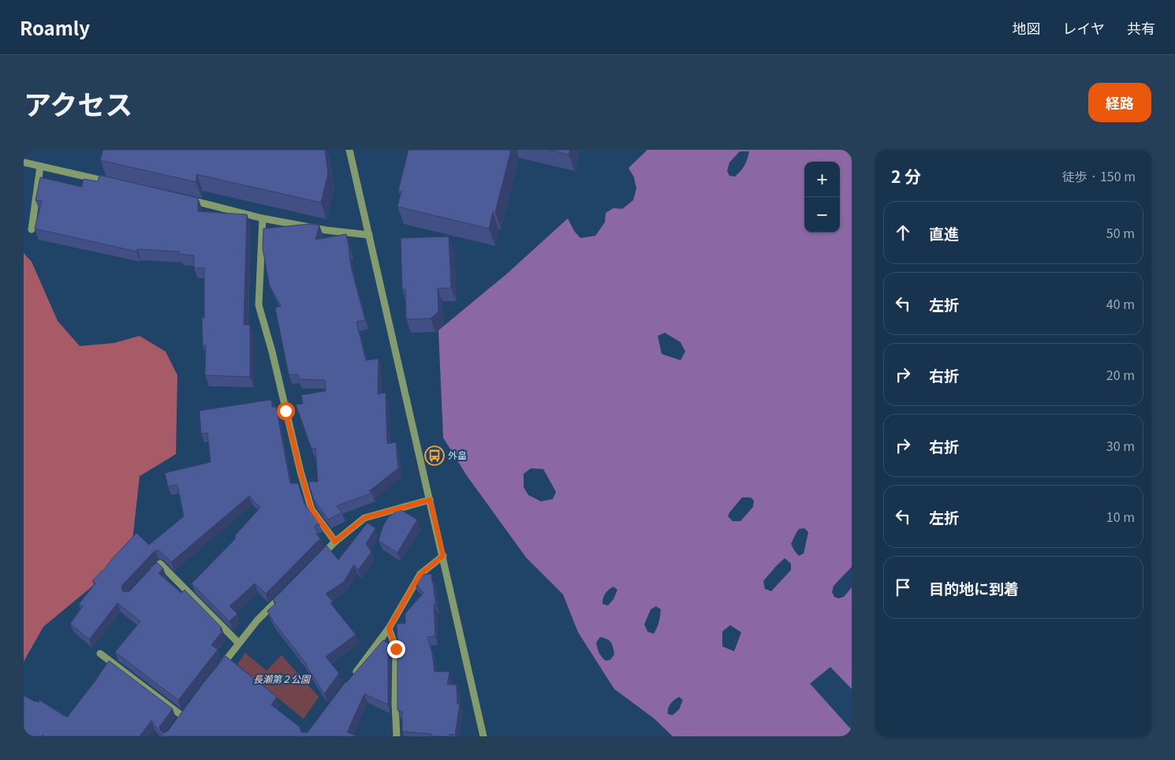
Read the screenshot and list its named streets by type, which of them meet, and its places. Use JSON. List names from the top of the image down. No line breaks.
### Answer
{"parks":["長瀬第２公園"],"places":{"bus stop":["外畠"]},"page":{"header":"Roamly","nav":["地図","レイヤ","共有"],"title":"アクセス","buttons":"経路","heading":["2 分","徒歩 · 150 m"],"map_buttons":["+","−"],"list":[["直進","50 m"],["左折","40 m"],["右折","20 m"],["右折","30 m"],["左折","10 m"],"目的地に到着"]}}
